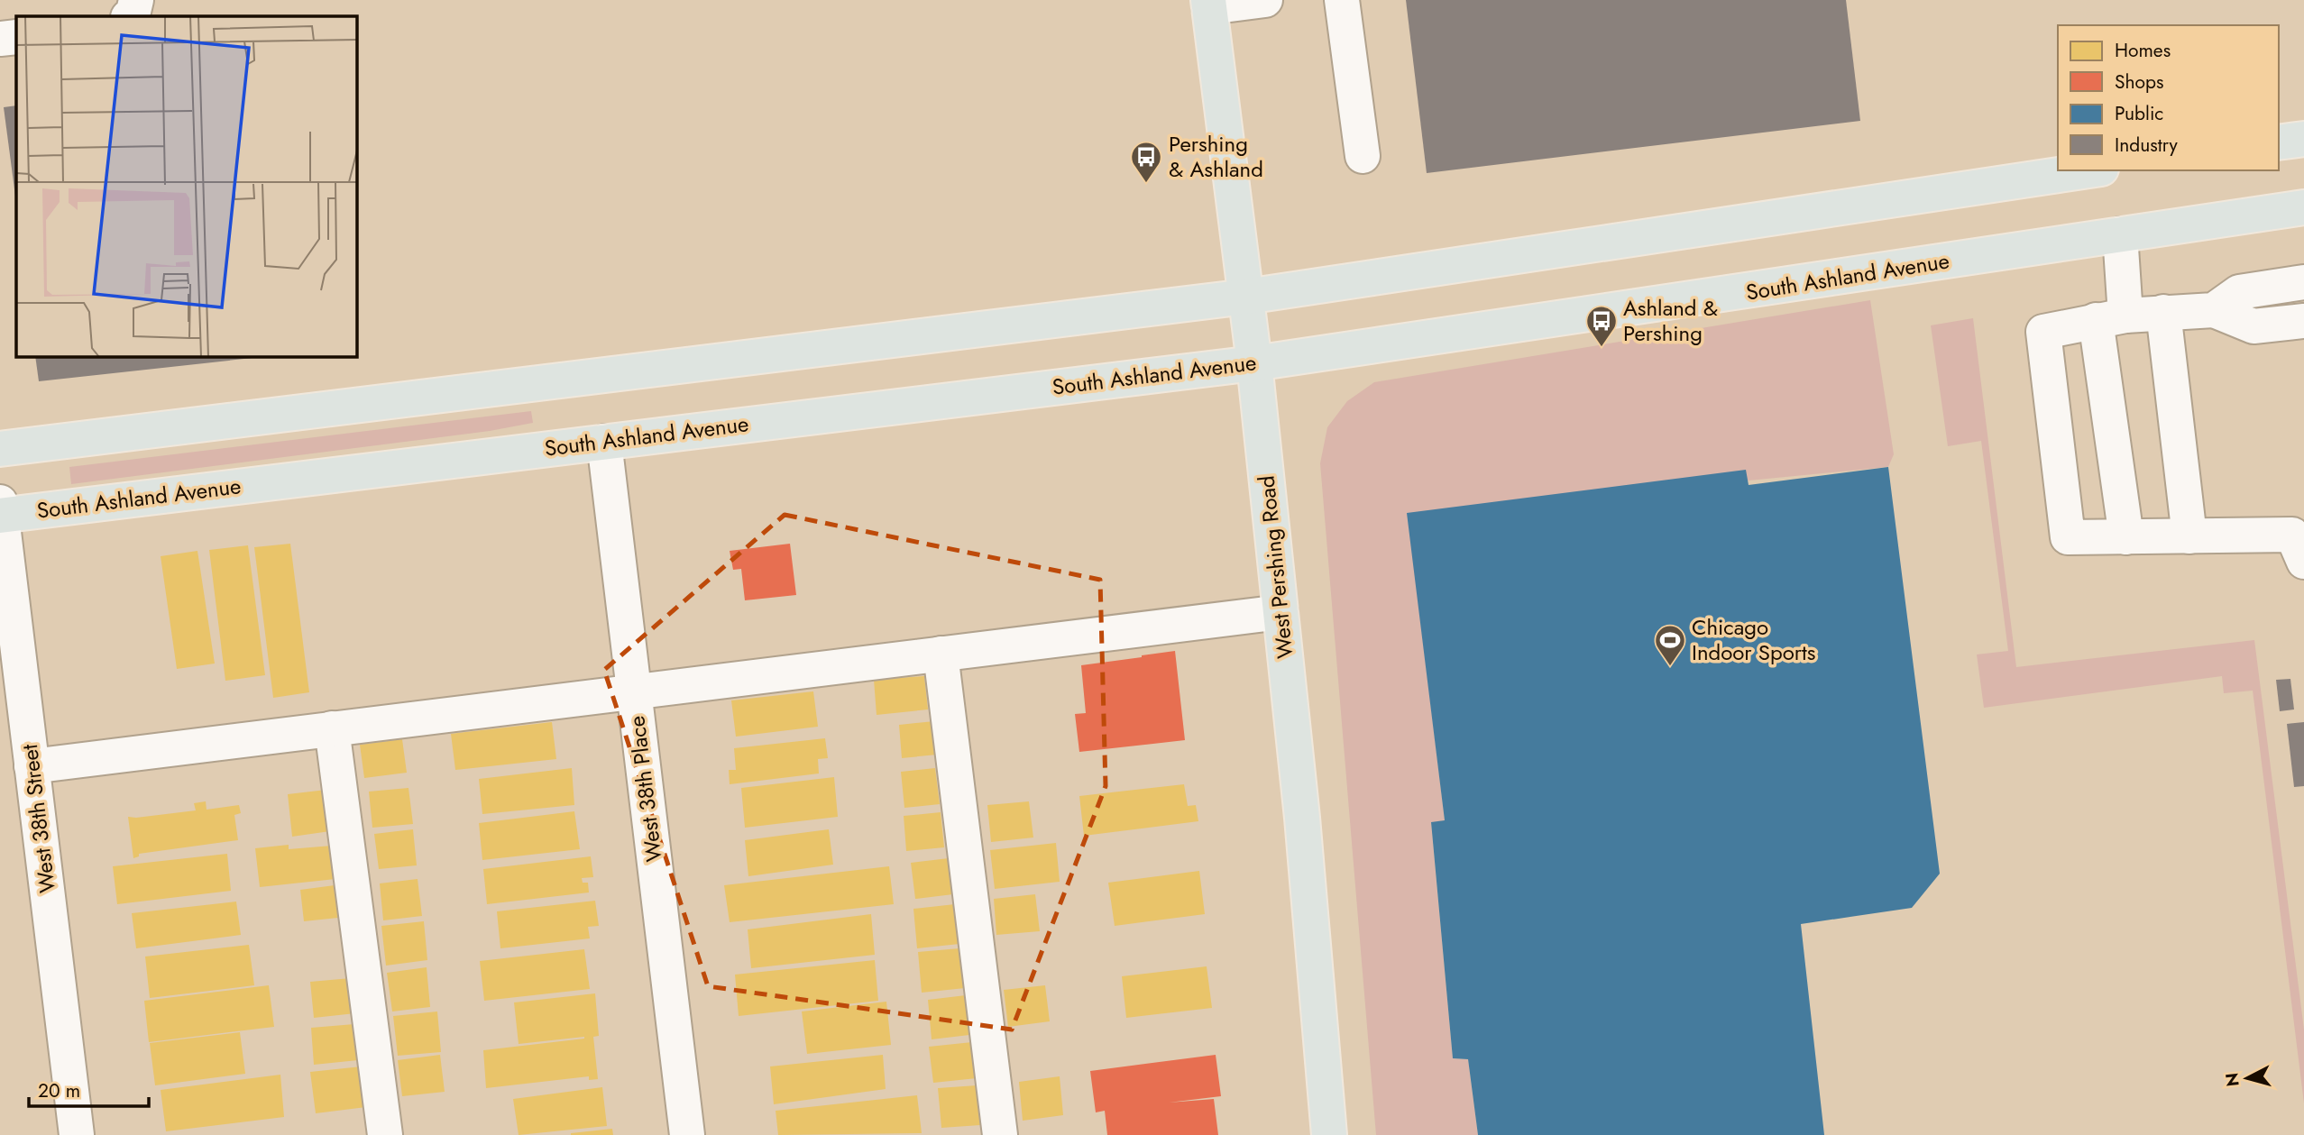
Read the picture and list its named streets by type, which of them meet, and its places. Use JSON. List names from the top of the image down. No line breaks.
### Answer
{"streets":{"main road":["South Ashland Avenue","West Pershing Road"],"street":["West 38th Place","West 38th Street"]},"crossings":[["South Ashland Avenue","West Pershing Road"],["South Ashland Avenue","West 38th Place"],["South Ashland Avenue","West 38th Street"]],"places":{"bus stop":["Pershing & Ashland","Ashland & Pershing"],"sports":["Chicago Indoor Sports"]},"legend":["Homes","Shops","Public","Industry"],"scale_bar":"20 m","north":"left"}
